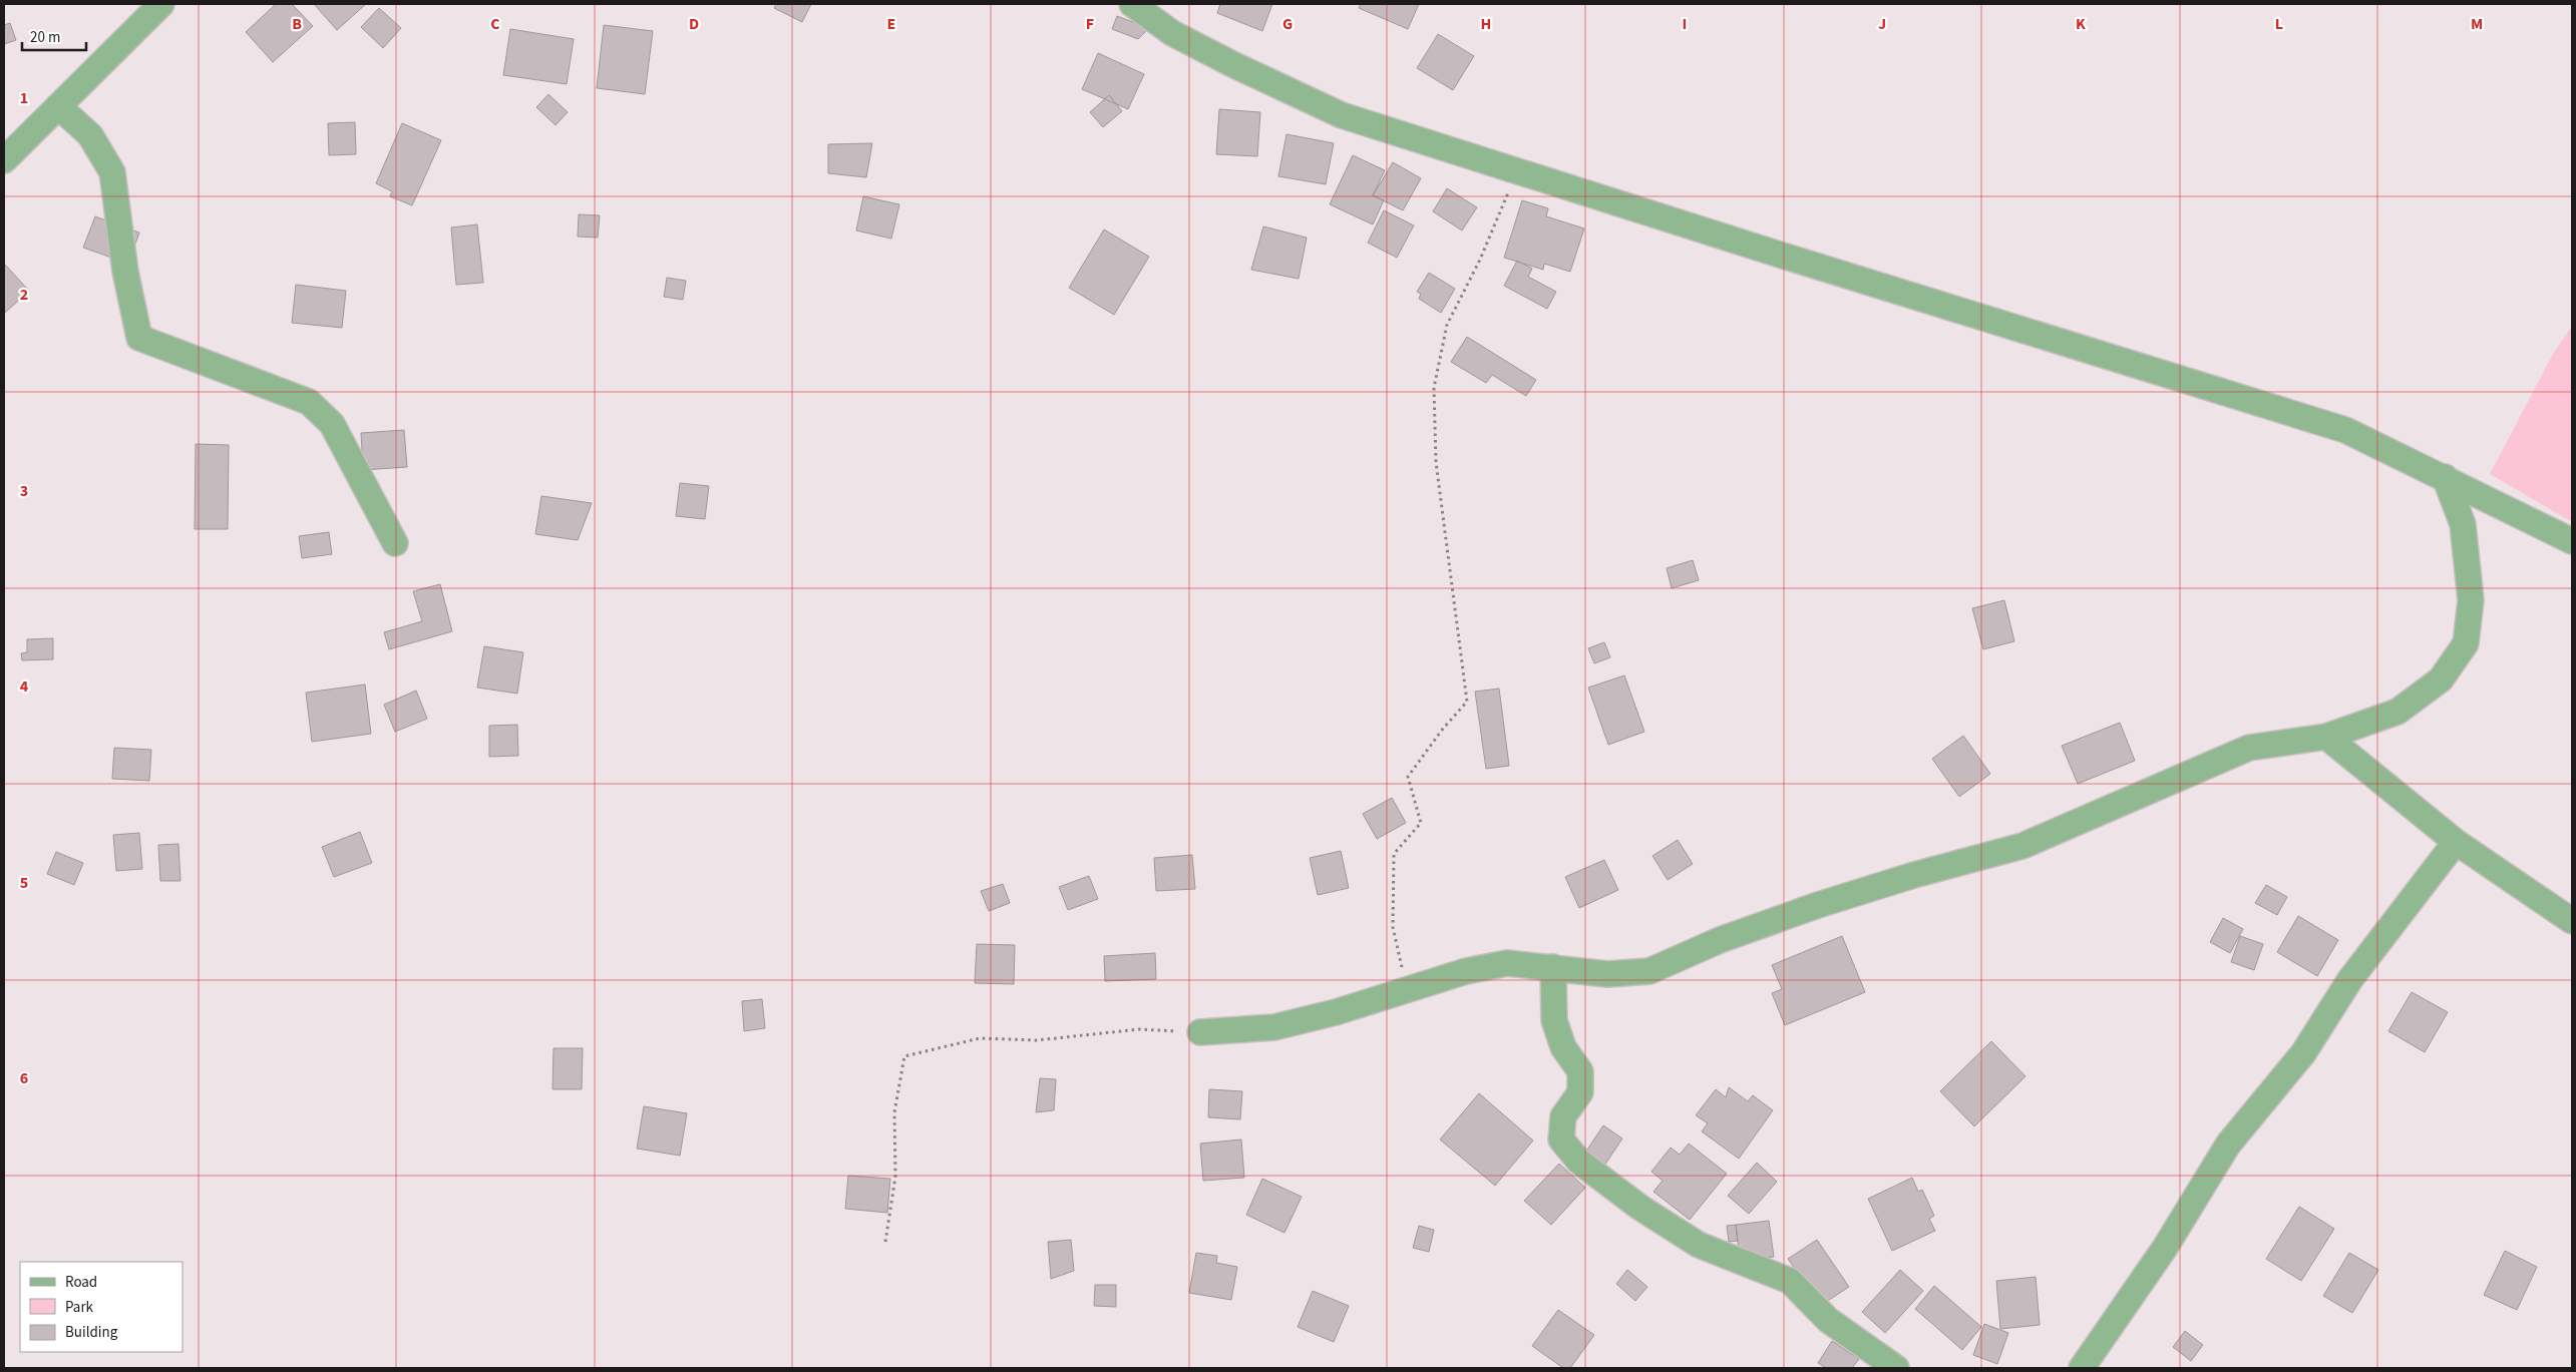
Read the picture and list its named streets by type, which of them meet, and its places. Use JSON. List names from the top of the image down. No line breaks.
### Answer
{"legend":["Road","Park","Building"],"scale_bar":"20 m","grid":{"columns":["B","C","D","E","F","G","H","I","J","K","L","M"],"rows":["1","2","3","4","5","6"]}}
